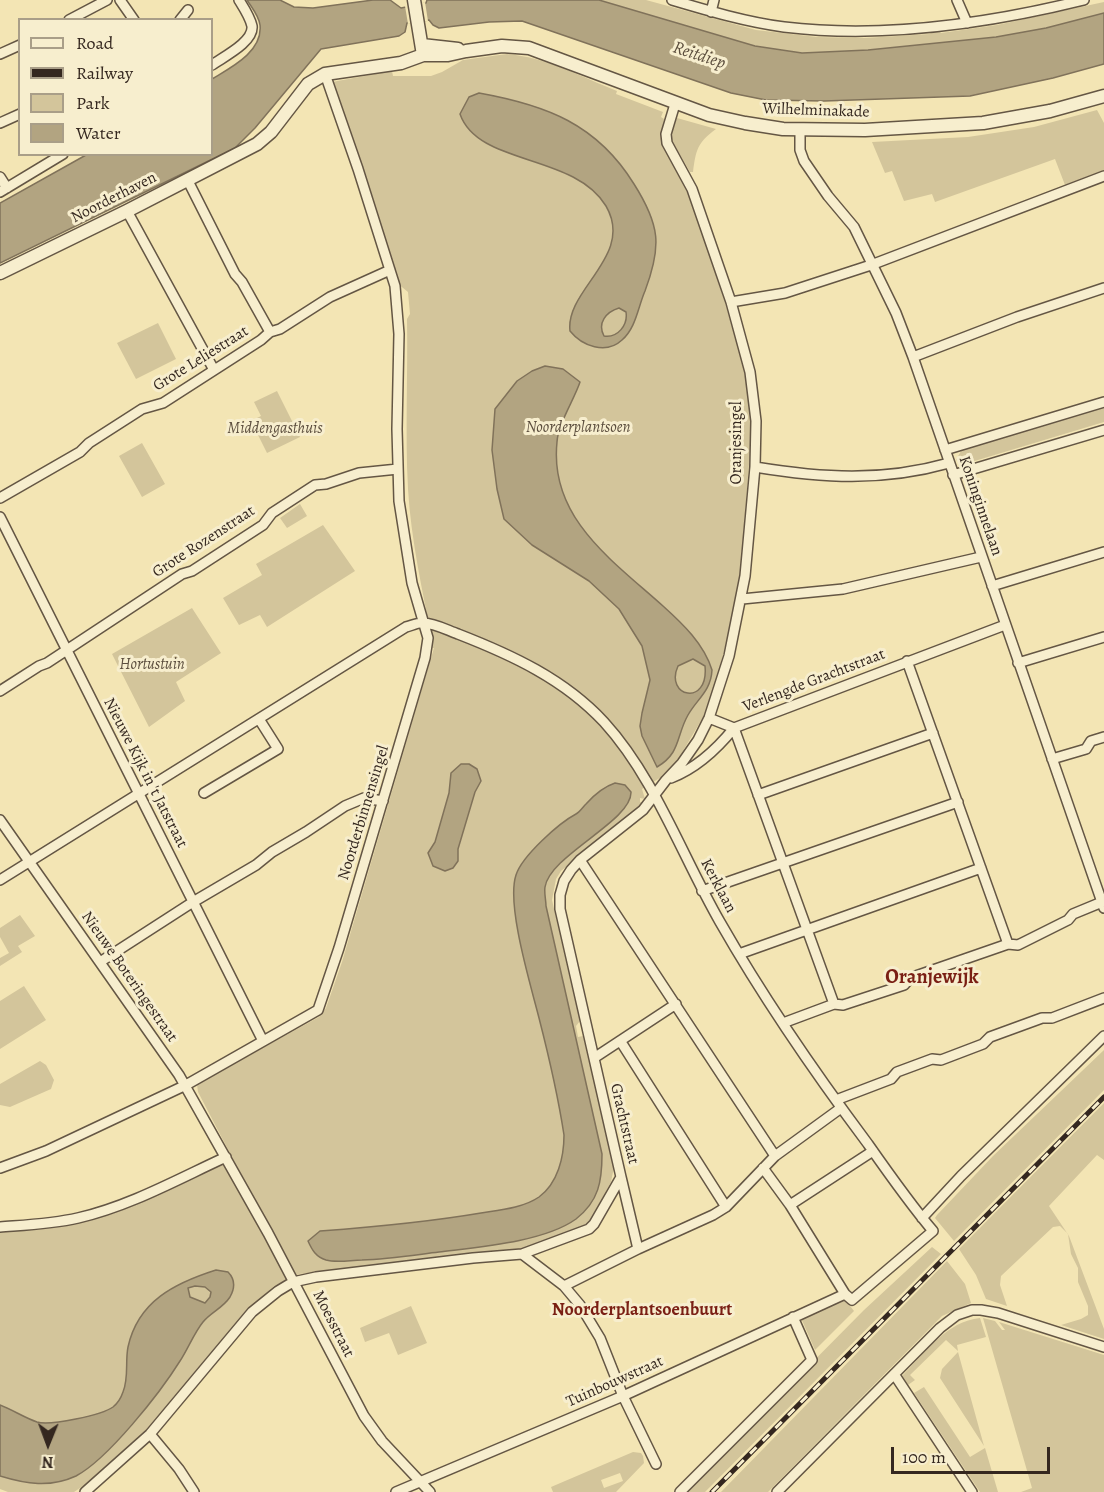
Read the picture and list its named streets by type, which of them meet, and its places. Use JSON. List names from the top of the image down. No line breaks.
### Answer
{"streets":{"street":["Wilhelminakade","Noorderhaven","Grote Leliestraat","Oranjesingel","Koninginnelaan","Grote Rozenstraat","Verlengde Grachtstraat","Nieuwe Kijk in 't Jatstraat","Noorderbinnensingel","Kerklaan","Nieuwe Boteringestraat","Grachtstraat","Moesstraat","Tuinbouwstraat"]},"crossings":[["Wilhelminakade","Noorderhaven"],["Wilhelminakade","Oranjesingel"],["Wilhelminakade","Koninginnelaan"],["Noorderhaven","Noorderbinnensingel"],["Grote Leliestraat","Noorderbinnensingel"],["Oranjesingel","Verlengde Grachtstraat"],["Koninginnelaan","Verlengde Grachtstraat"],["Grote Rozenstraat","Nieuwe Kijk in 't Jatstraat"],["Grote Rozenstraat","Noorderbinnensingel"],["Verlengde Grachtstraat","Kerklaan"],["Verlengde Grachtstraat","Grachtstraat"],["Nieuwe Kijk in 't Jatstraat","Noorderbinnensingel"],["Noorderbinnensingel","Kerklaan"],["Noorderbinnensingel","Nieuwe Boteringestraat"],["Kerklaan","Grachtstraat"],["Kerklaan","Tuinbouwstraat"],["Nieuwe Boteringestraat","Moesstraat"],["Grachtstraat","Moesstraat"],["Moesstraat","Tuinbouwstraat"]],"districts":["Oranjewijk","Noorderplantsoenbuurt"],"water":["Reitdiep"],"parks":["Noorderplantsoen","Middengasthuis","Hortustuin"],"legend":["Road","Railway","Park","Water"],"scale_bar":"100 m","north":"bottom"}
